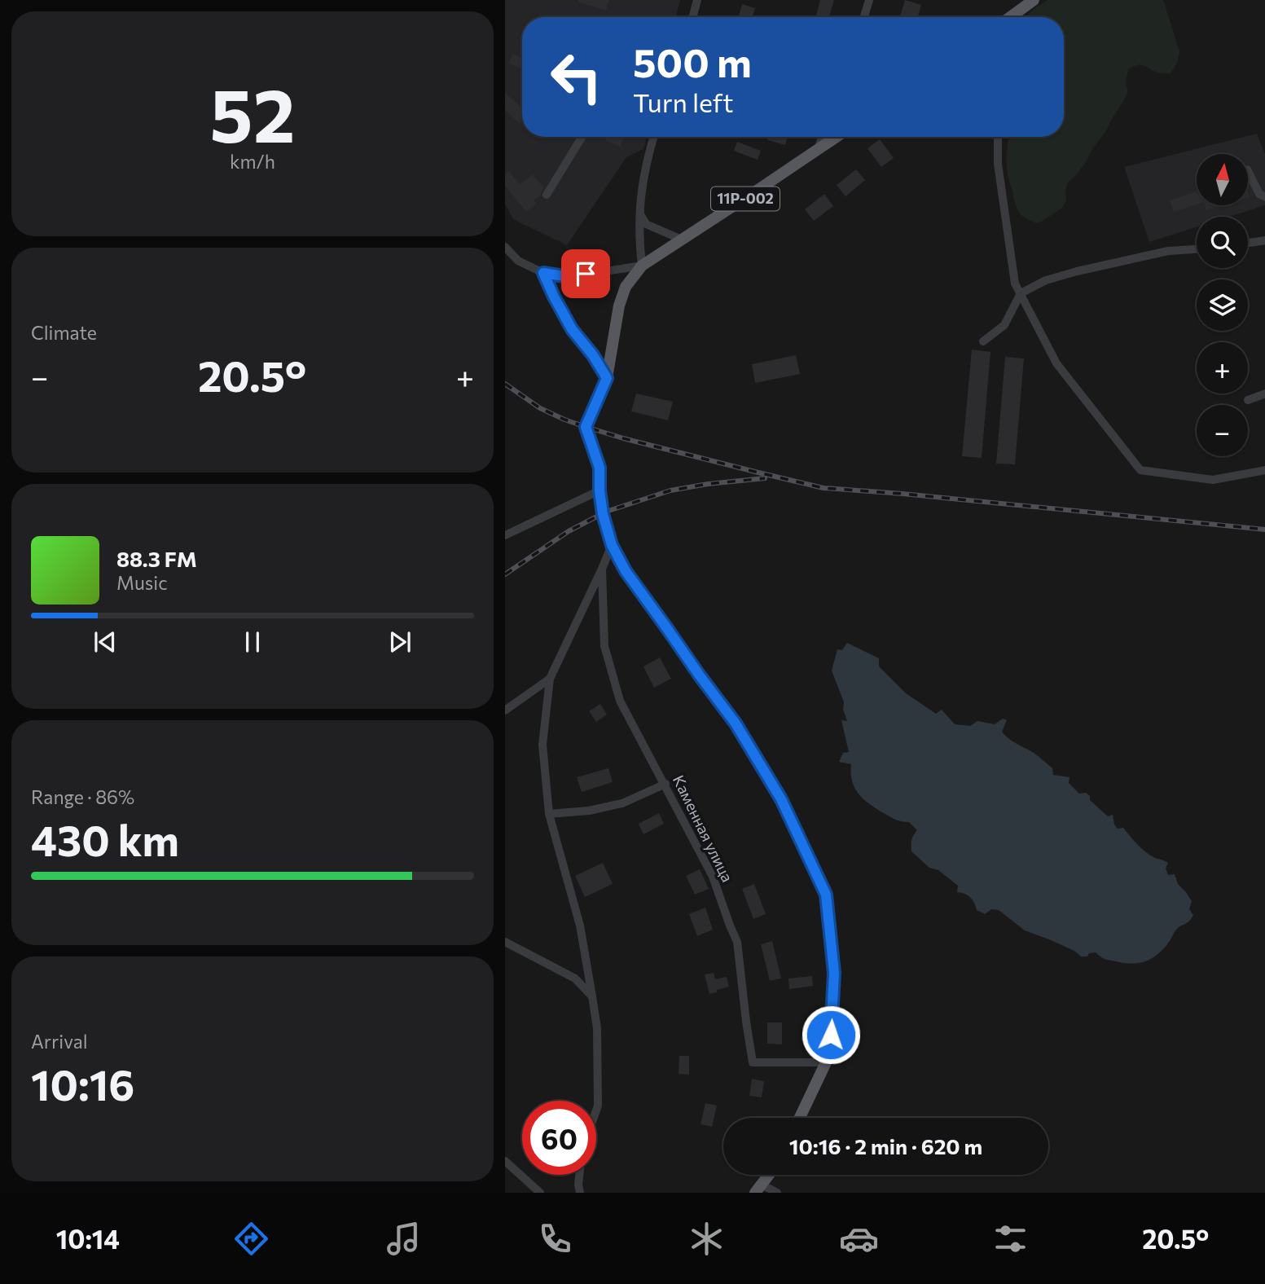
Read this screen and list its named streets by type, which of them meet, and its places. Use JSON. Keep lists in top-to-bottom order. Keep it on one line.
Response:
{"streets":{"main road":["11Р-002"],"street":["Каменная улица"]},"crossings":[["11Р-002","Каменная улица"]],"north":"top","page":{"tile":[["52","km/h"],"Climate",["Range · 86%","430 km"],["Arrival","10:16"]],"turn":["500 m","Turn left"],"map_buttons":["+","−"],"heat":["−","20.5°","+"],"song":["88.3 FM","Music"],"limit":"60","trip":"10:16 · 2 min · 620 m","tabs":["10:14","20.5°"]}}
